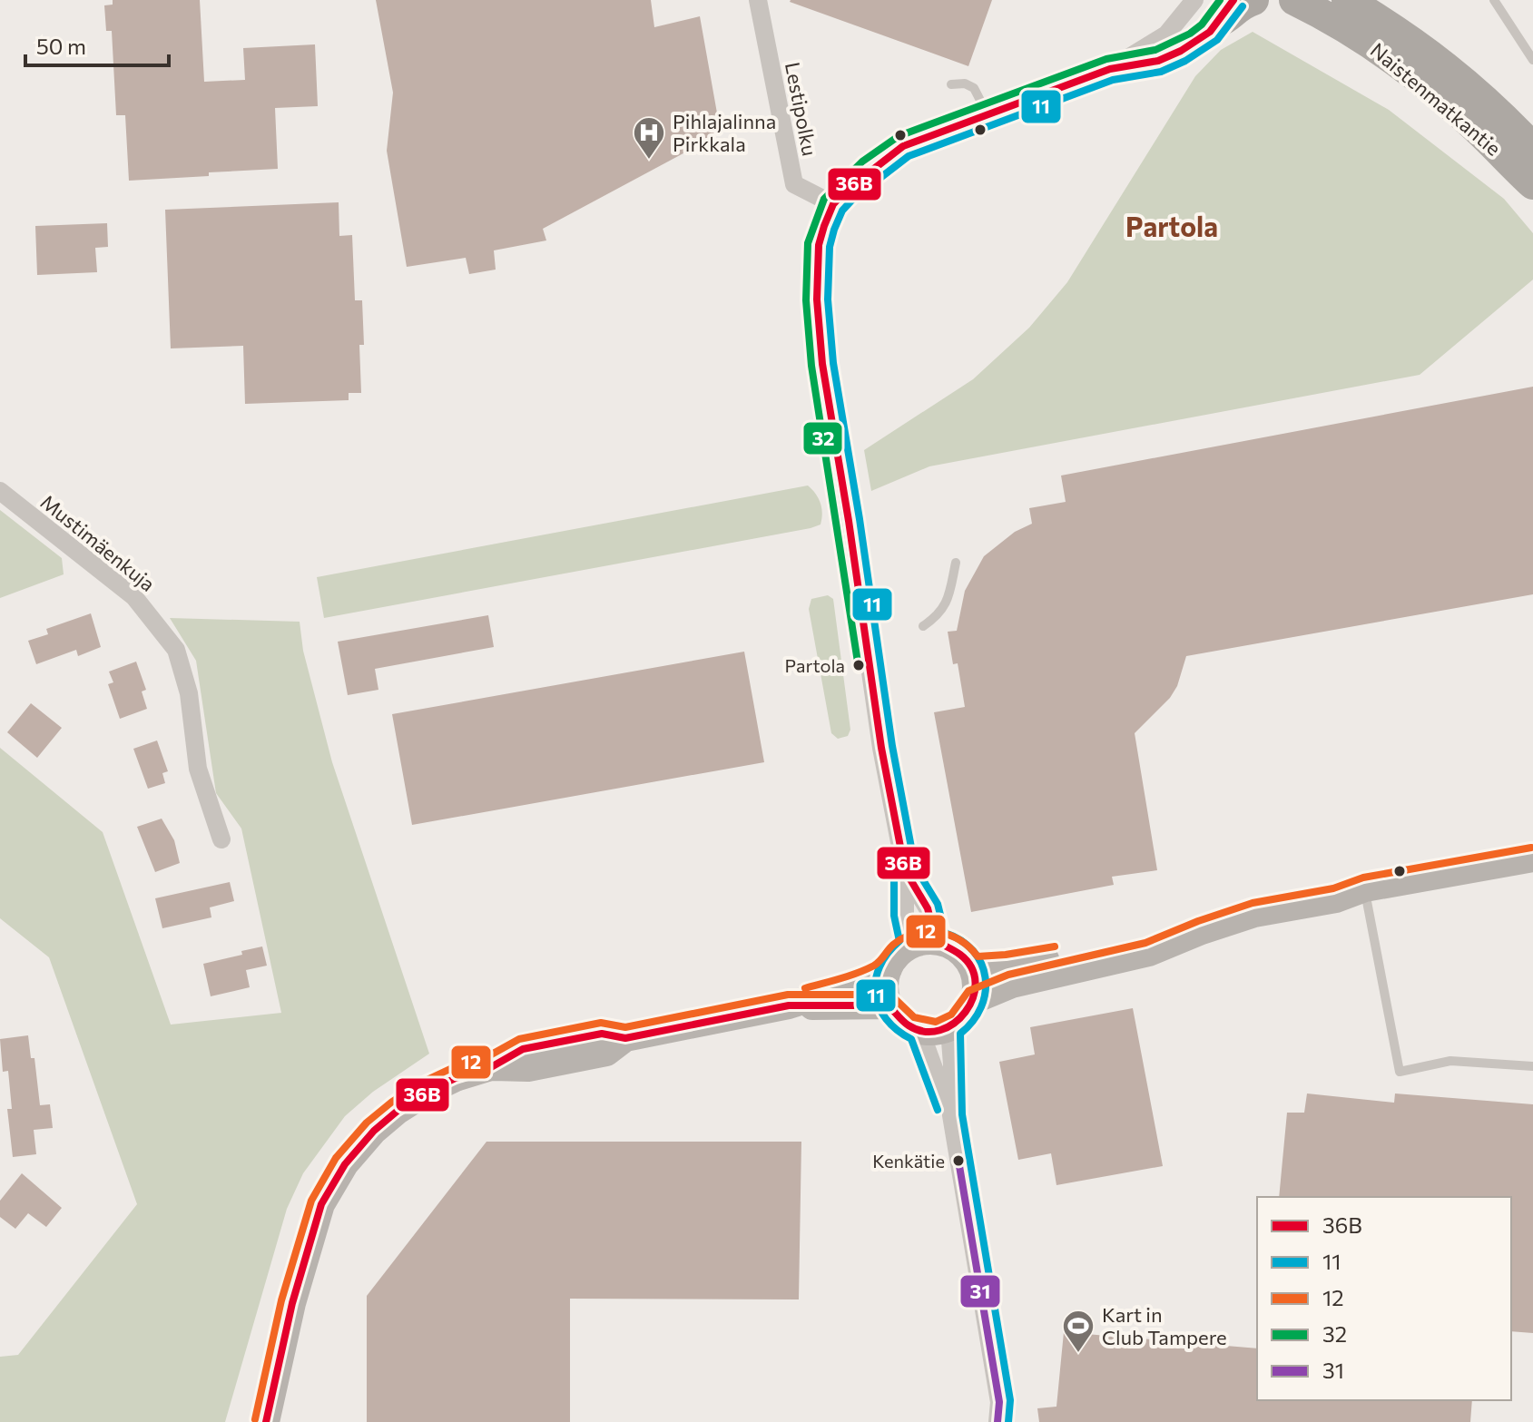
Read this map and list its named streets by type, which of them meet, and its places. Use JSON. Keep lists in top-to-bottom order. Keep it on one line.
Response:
{"streets":{"main road":["Naistenmatkantie"],"street":["Lestipolku","Mustimäenkuja"]},"districts":["Partola"],"places":{"hospital":["Pihlajalinna Pirkkala"],"other":["Partola","Kenkätie"],"sports":["Kart in Club Tampere"]},"lines":["transit line 36B","transit line 32","transit line 11","transit line 12","transit line 31"],"legend":["36B","11","12","32","31"],"scale_bar":"50 m"}
